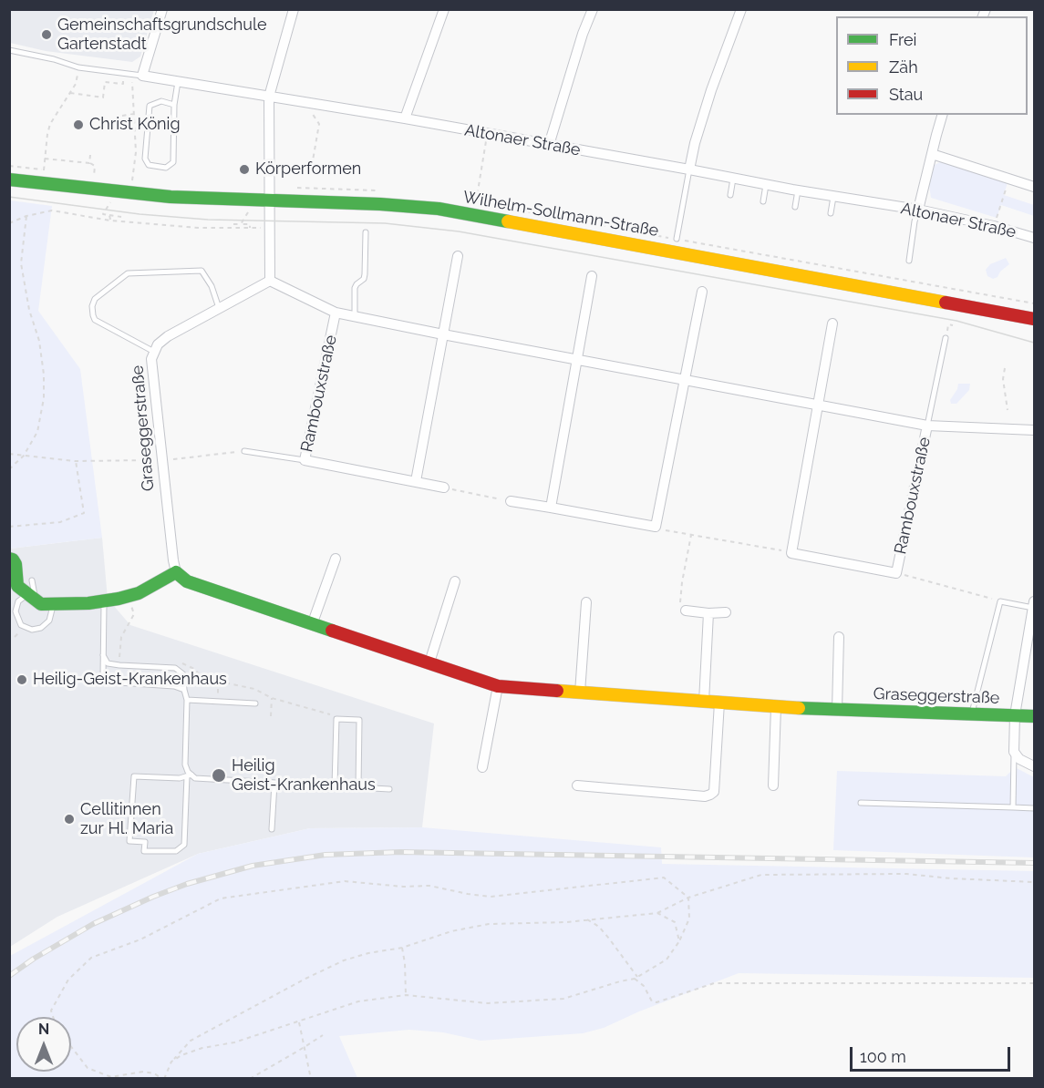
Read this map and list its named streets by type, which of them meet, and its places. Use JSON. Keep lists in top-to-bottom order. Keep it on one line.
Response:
{"streets":{"street":["Altonaer Straße","Wilhelm-Sollmann-Straße","Rambouxstraße","Graseggerstraße"]},"crossings":[["Rambouxstraße","Graseggerstraße"]],"places":["Gemeinschaftsgrundschule Gartenstadt","Christ König","Körperformen","Heilig-Geist-Krankenhaus","Heilig Geist-Krankenhaus","Cellitinnen zur Hl. Maria"],"legend":["Frei","Zäh","Stau"],"scale_bar":"100 m","north":"top"}
